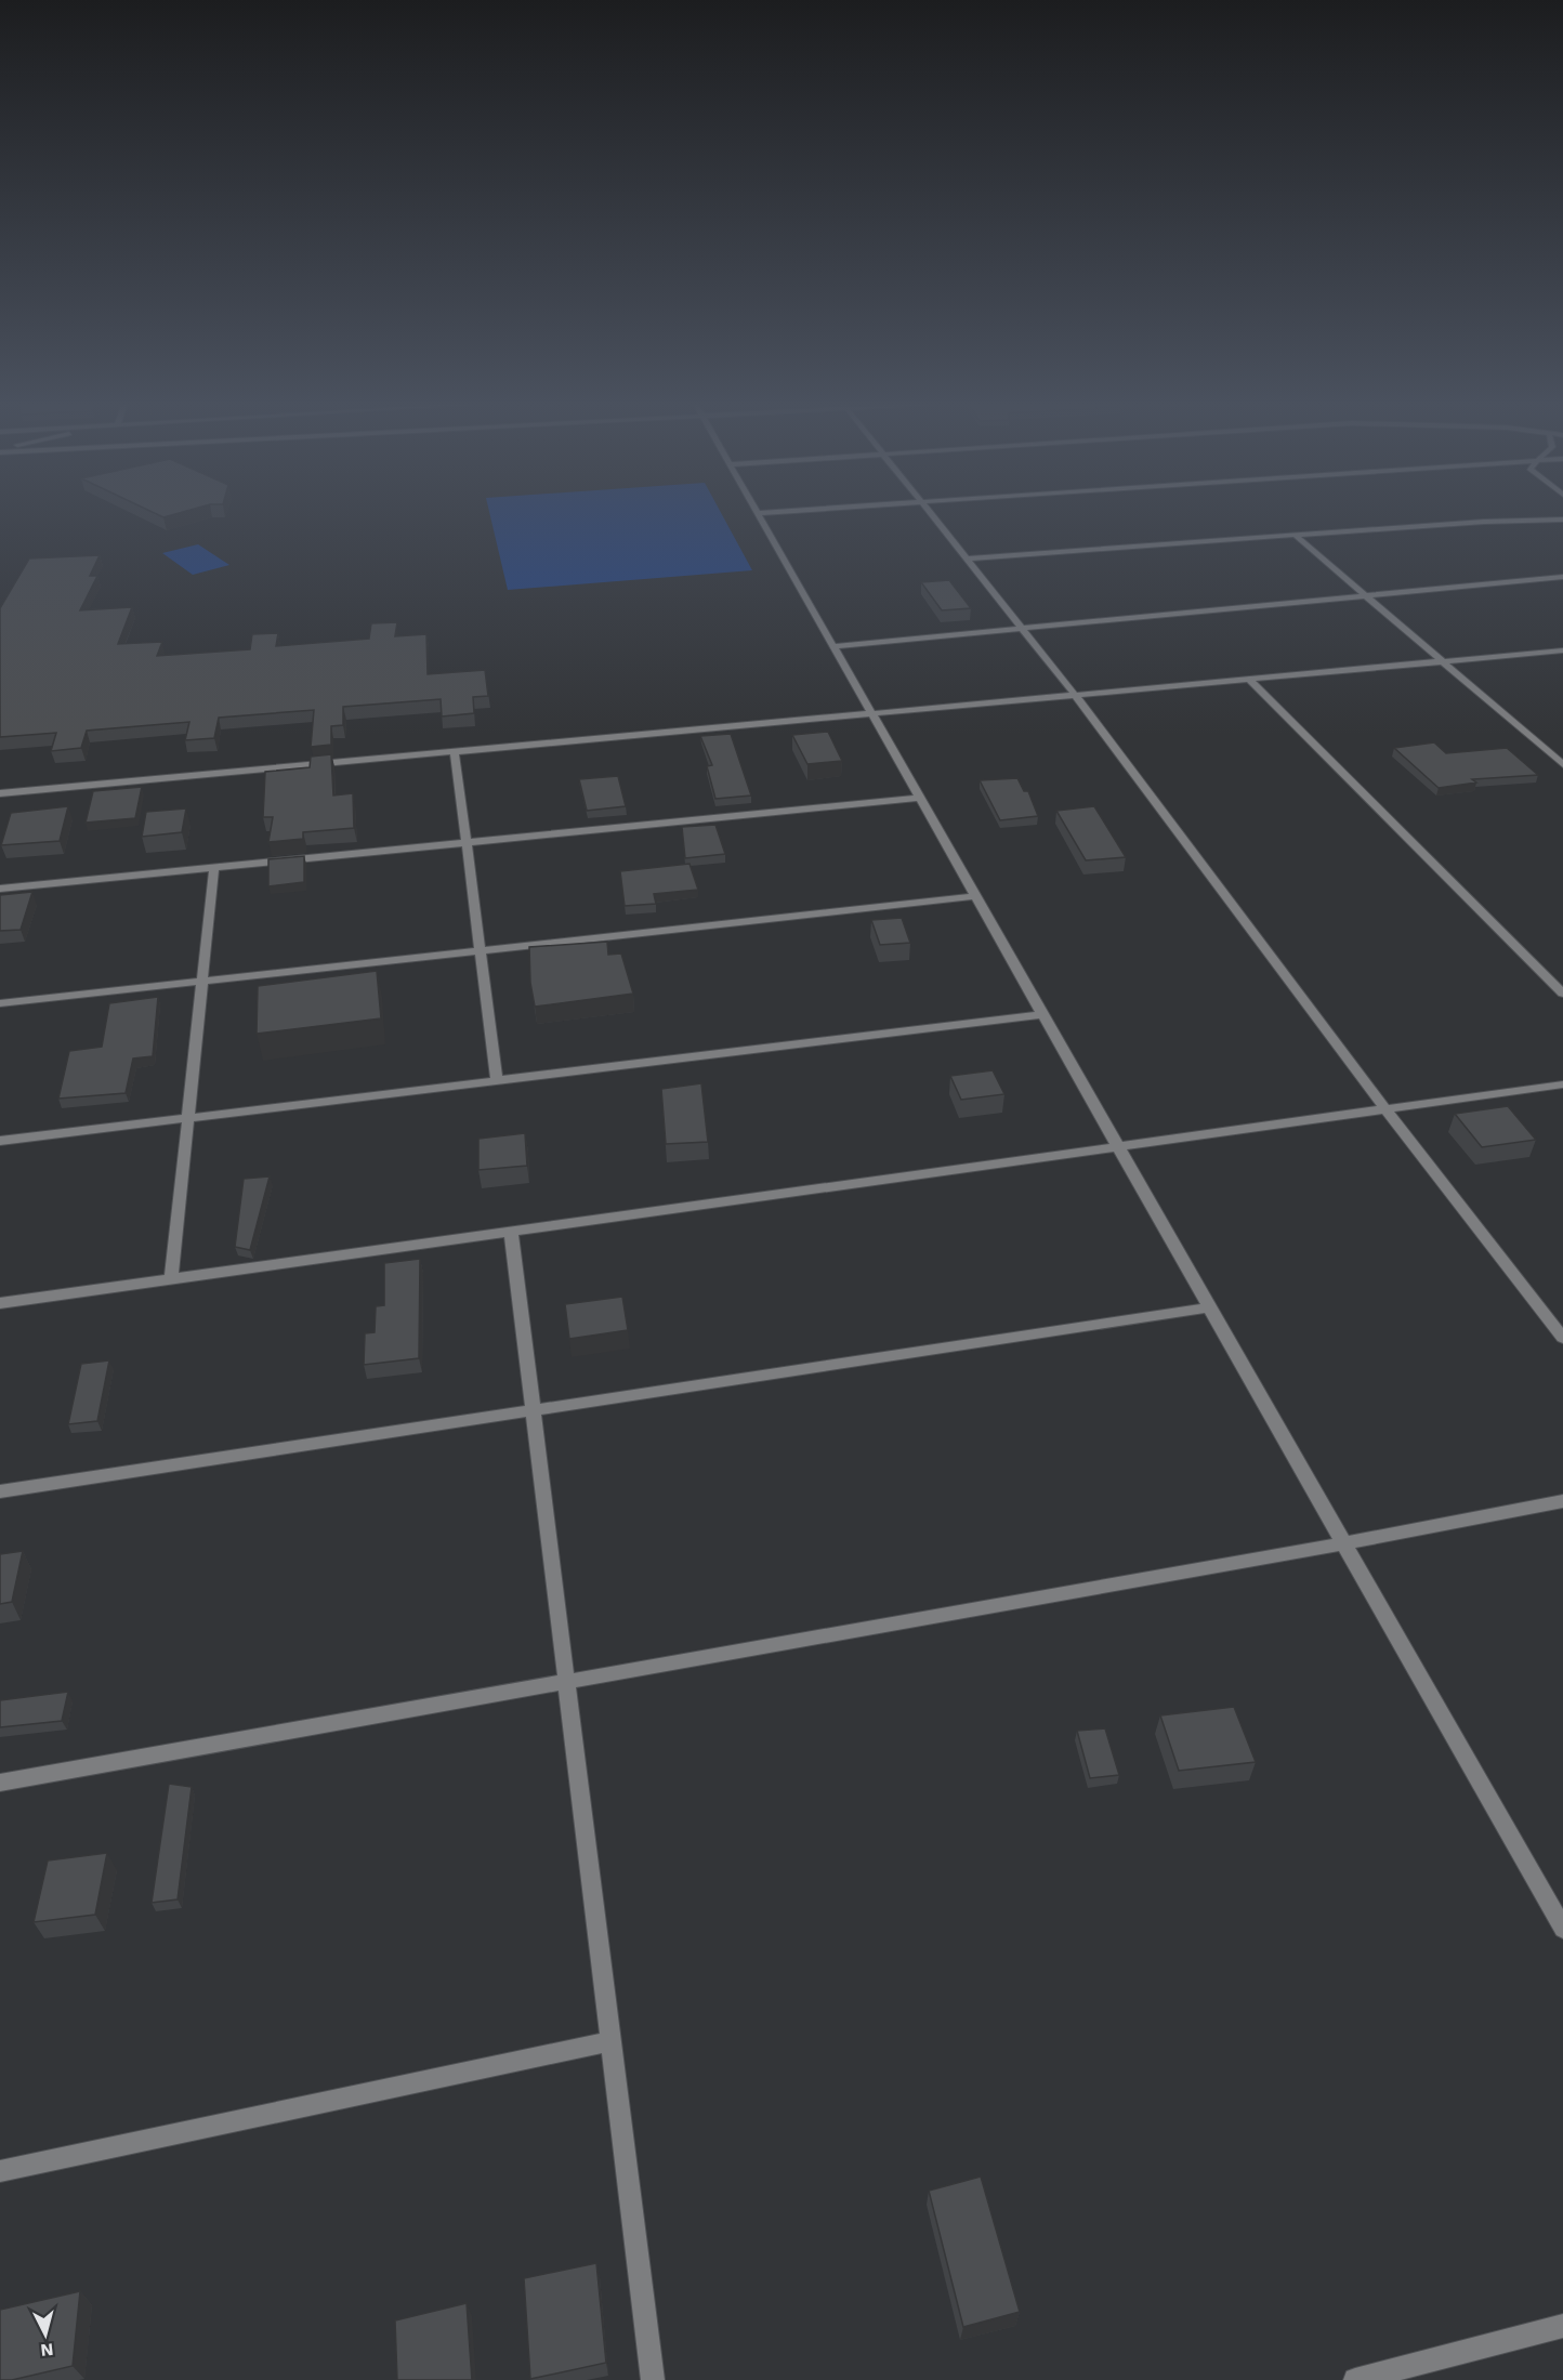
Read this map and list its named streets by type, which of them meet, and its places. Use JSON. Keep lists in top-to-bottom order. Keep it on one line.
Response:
{"north":"bottom"}
